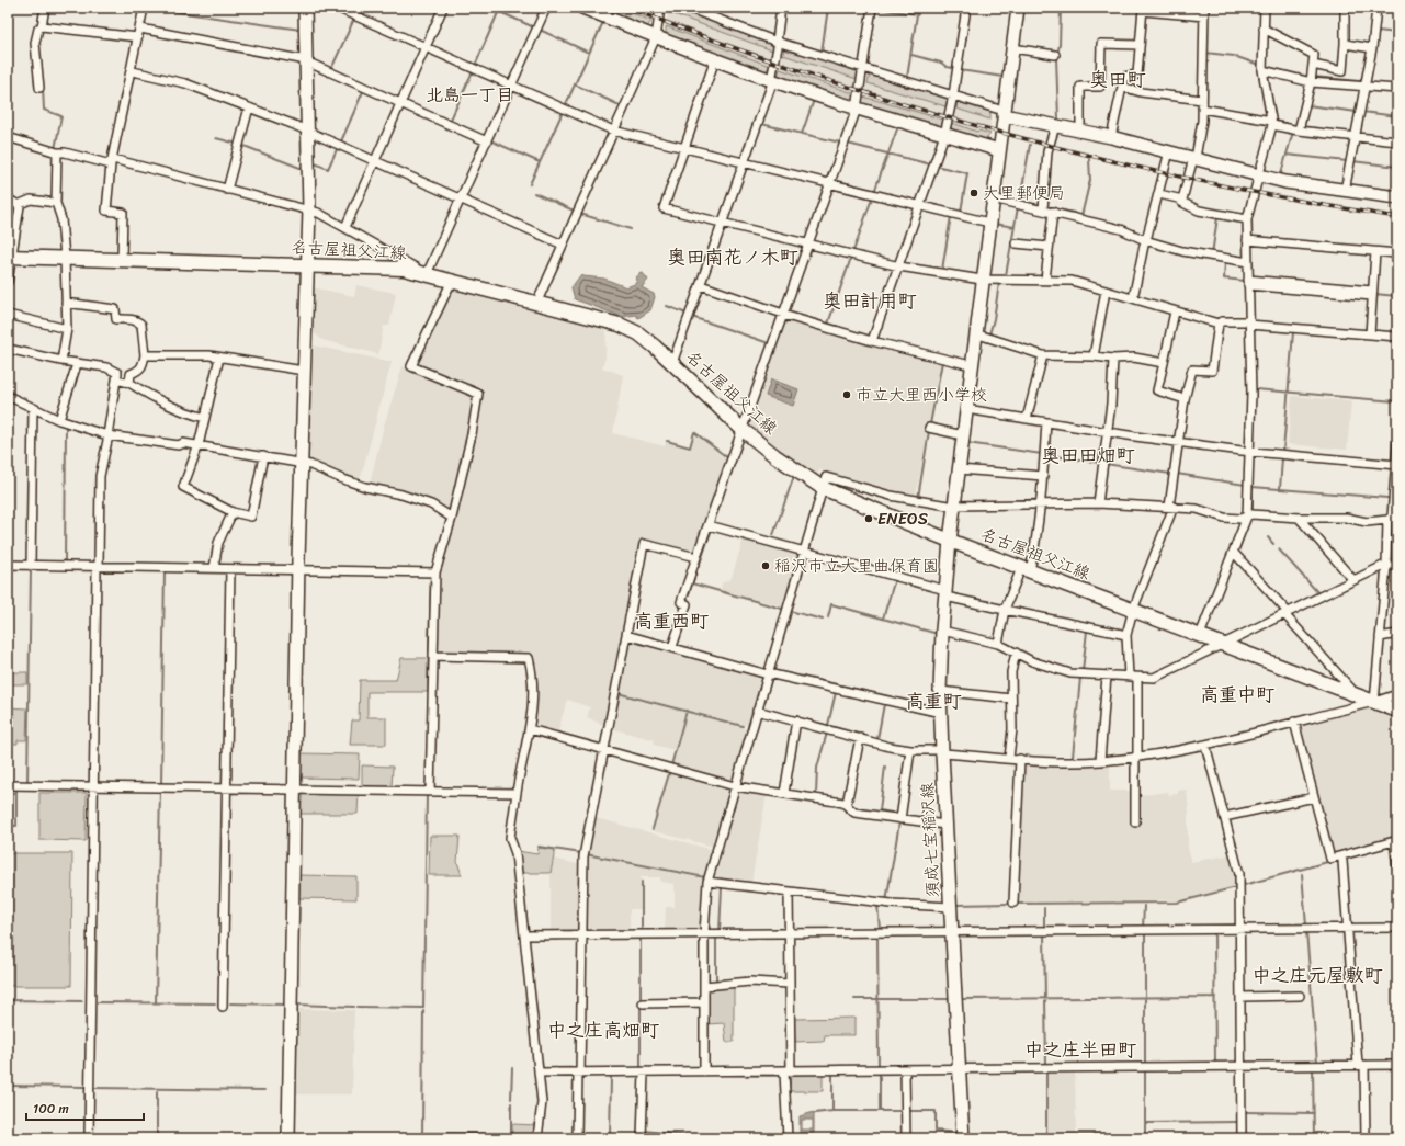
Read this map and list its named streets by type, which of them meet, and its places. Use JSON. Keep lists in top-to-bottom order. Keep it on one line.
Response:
{"streets":{"main road":["名古屋祖父江線"],"street":["須成七宝稲沢線"]},"crossings":[["名古屋祖父江線","須成七宝稲沢線"]],"districts":["奥田町","北島一丁目","奥田南花ノ木町","奥田計用町","奥田田畑町","高重西町","高重中町","高重町","中之庄元屋敷町","中之庄高畑町","中之庄半田町"],"places":["大里郵便局","市立大里西小学校","ENEOS","稲沢市立大里曲保育園"],"scale_bar":"100 m"}
